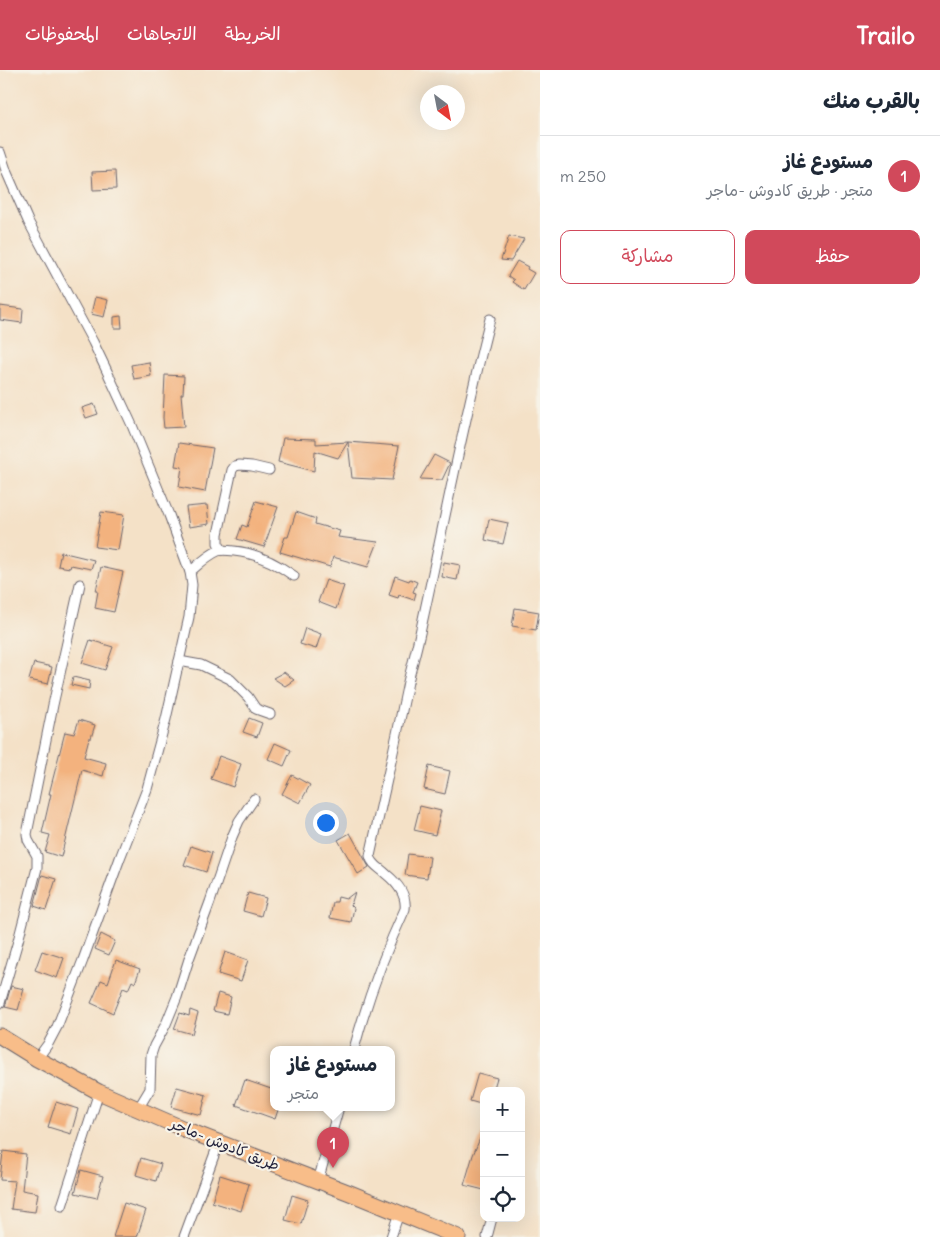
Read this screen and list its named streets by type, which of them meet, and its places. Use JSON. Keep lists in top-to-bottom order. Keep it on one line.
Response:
{"streets":{"highway":["طريق كادوش -ماجر"]},"north":"bottom right","page":{"header":"Trailo","nav":["الخريطة","الاتجاهات","المحفوظات"],"heading":"بالقرب منك","list":[{"mark":"1","name":"مستودع غاز","note":"متجر · طريق كادوش -ماجر","value":"250 m"}],"buttons":["حفظ","مشاركة"],"popup":["مستودع غاز","متجر"],"map_buttons":["+","−"],"pins":"1"}}
